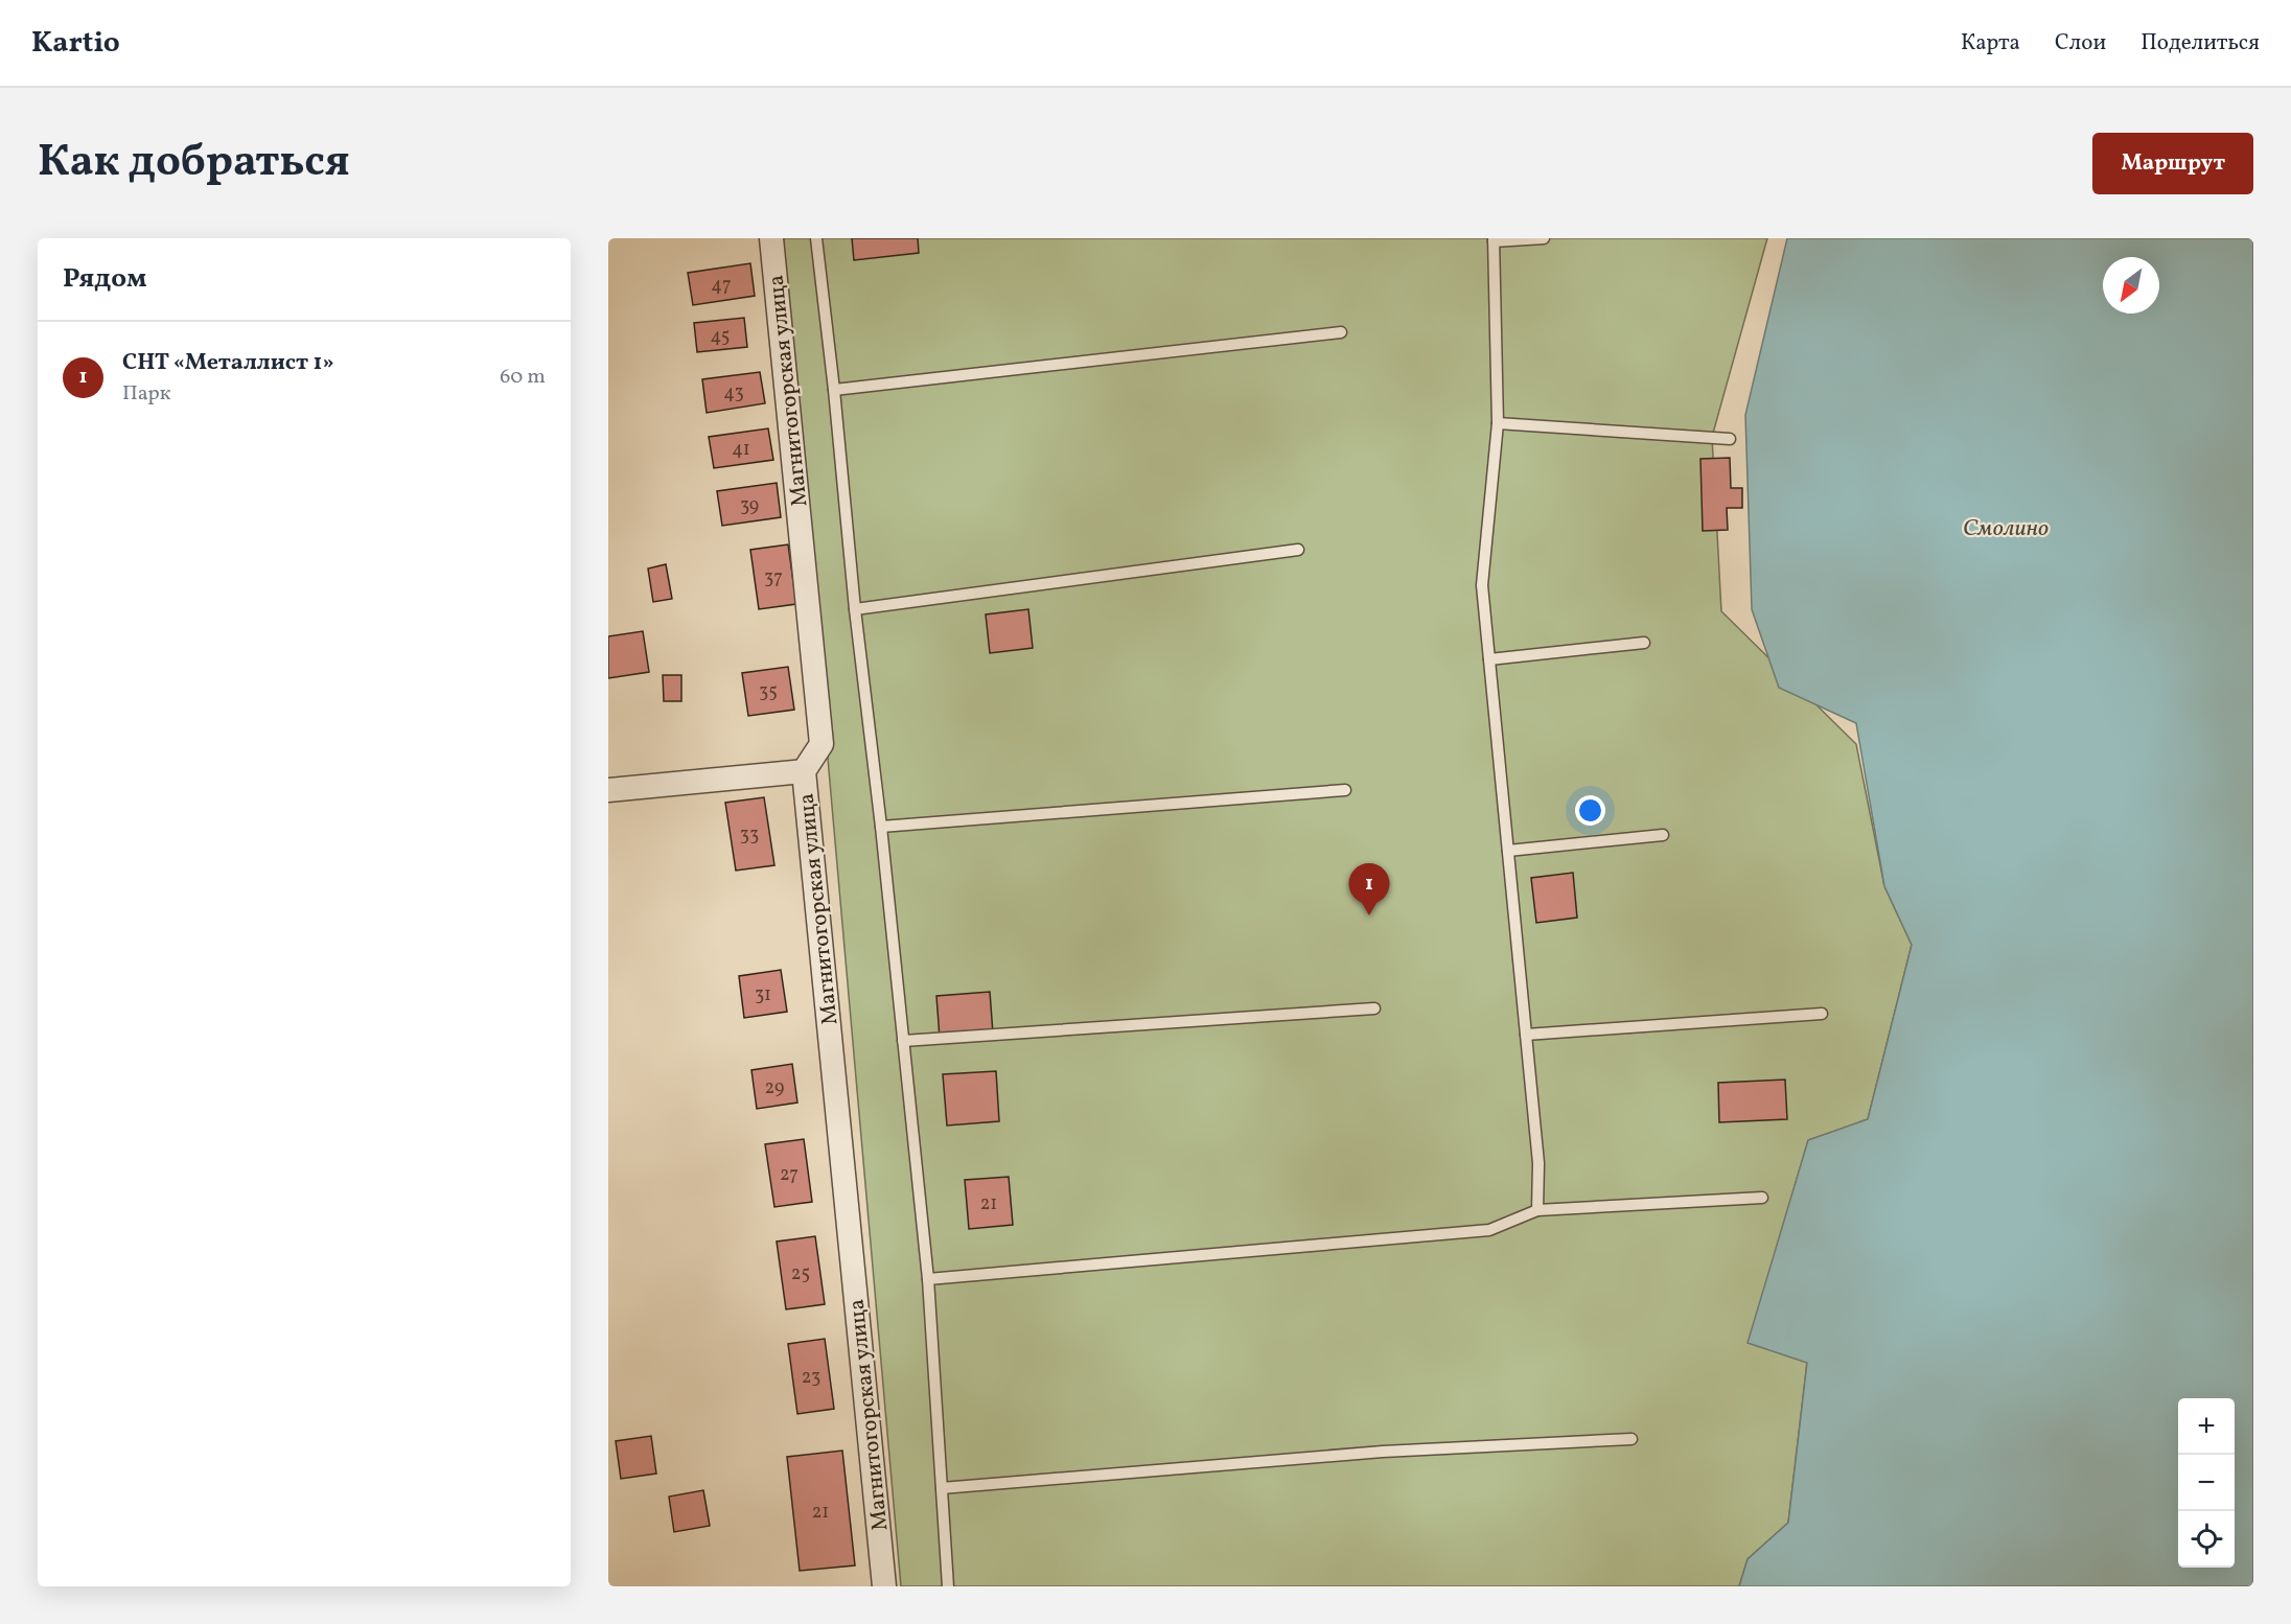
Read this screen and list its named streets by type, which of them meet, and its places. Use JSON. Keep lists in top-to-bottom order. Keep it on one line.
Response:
{"streets":{"street":["Магнитогорская улица"]},"water":["Смолино"],"house_numbers":["47","45","43","41","39","37","35","33","31","29","27","21","25","23","21"],"north":"bottom left","page":{"header":"Kartio","nav":["Карта","Слои","Поделиться"],"title":"Как добраться","buttons":"Маршрут","heading":"Рядом","list":[{"mark":"1","name":"СНТ «Металлист 1»","note":"Парк","value":"60 m"}],"pins":"1","map_buttons":["+","−"]}}
